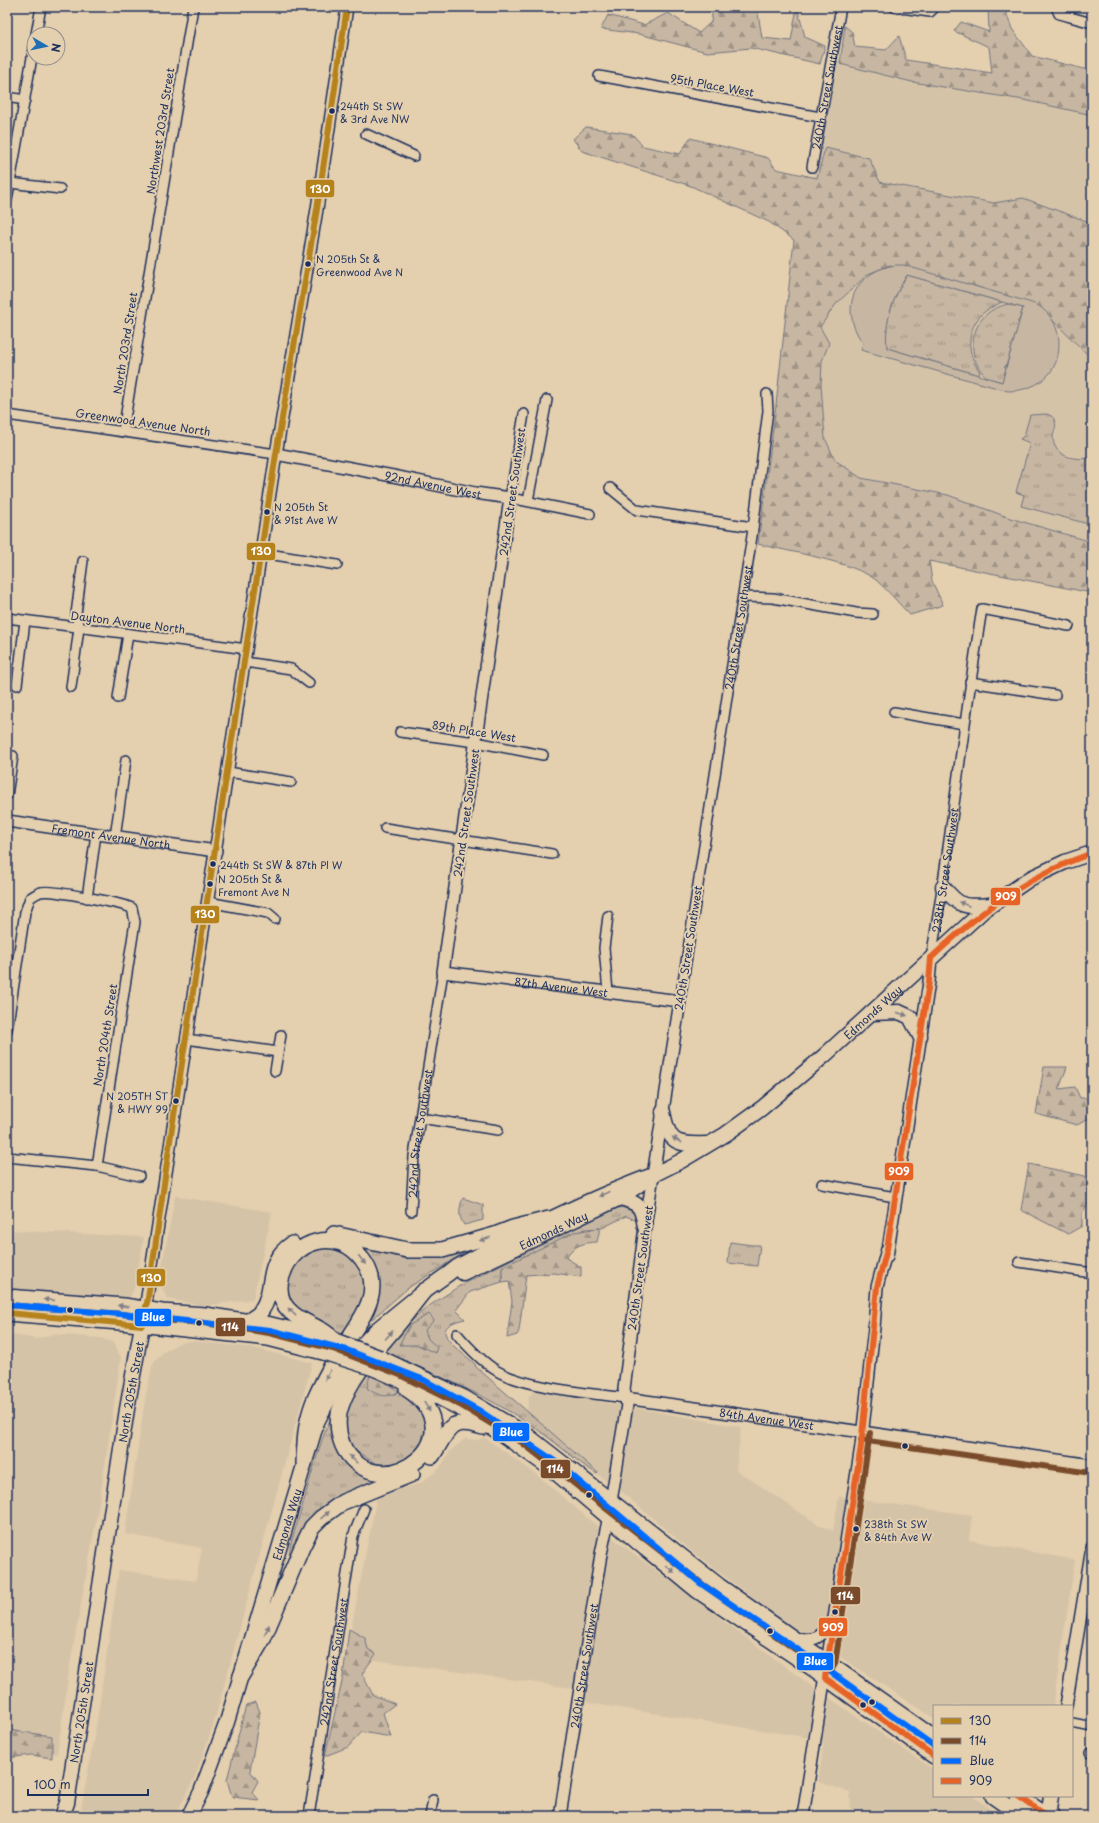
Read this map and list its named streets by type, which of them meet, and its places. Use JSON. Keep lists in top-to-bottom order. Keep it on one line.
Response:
{"streets":{"main road":["Edmonds Way","North 205th Street"],"street":["95th Place West","240th Street Southwest","Northwest 203rd Street","North 203rd Street","Greenwood Avenue North","92nd Avenue West","242nd Street Southwest","Dayton Avenue North","89th Place West","Fremont Avenue North","238th Street Southwest","87th Avenue West","North 204th Street","84th Avenue West"]},"crossings":[["95th Place West","240th Street Southwest"],["240th Street Southwest","87th Avenue West"],["240th Street Southwest","Edmonds Way"],["240th Street Southwest","84th Avenue West"],["Northwest 203rd Street","North 203rd Street"],["North 203rd Street","Greenwood Avenue North"],["Greenwood Avenue North","92nd Avenue West"],["Greenwood Avenue North","North 205th Street"],["92nd Avenue West","242nd Street Southwest"],["92nd Avenue West","North 205th Street"],["242nd Street Southwest","89th Place West"],["242nd Street Southwest","87th Avenue West"],["Dayton Avenue North","North 205th Street"],["Fremont Avenue North","North 205th Street"],["238th Street Southwest","Edmonds Way"],["238th Street Southwest","84th Avenue West"]],"places":["244th St SW & 3rd Ave NW","N 205th St & Greenwood Ave N","N 205th St & 91st Ave W","244th St SW & 87th Pl W","N 205th St & Fremont Ave N","N 205TH ST & HWY 99","238th St SW & 84th Ave W"],"lines":["transit line 130","transit line 909","transit line 114","transit line Blue"],"legend":["130","114","Blue","909"],"scale_bar":"100 m","north":"right"}
